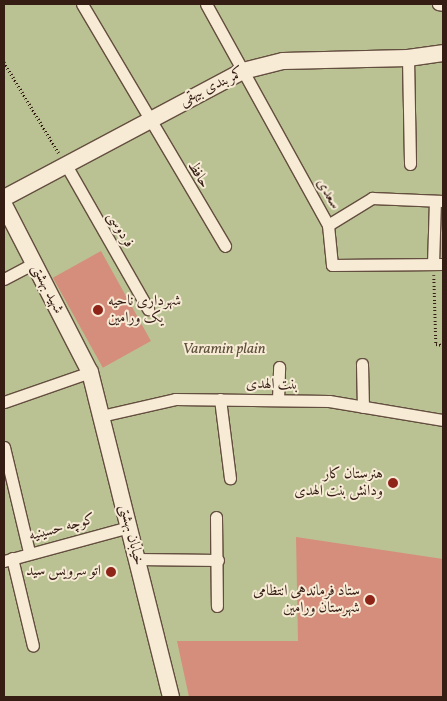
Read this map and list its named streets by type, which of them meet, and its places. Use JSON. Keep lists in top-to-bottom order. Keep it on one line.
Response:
{"streets":{"main road":["کمربندی بیهقی","شهید بهشتی","خیابان بهشتی"],"street":["حافظ","سعدی","فردوسی","بنت الهدی","کوچه حسینیه"]},"crossings":[["کمربندی بیهقی","حافظ"],["کمربندی بیهقی","سعدی"],["کمربندی بیهقی","فردوسی"],["شهید بهشتی","خیابان بهشتی"],["بنت الهدی","خیابان بهشتی"],["کوچه حسینیه","خیابان بهشتی"]],"parks":["Varamin plain"],"places":["شهرداری ناحیه یک ورامین","هنرستان کار ودانش بنت الهدی","اتو سرویس سید","ستاد فرماندهی انتظامی شهرستان ورامین"]}
